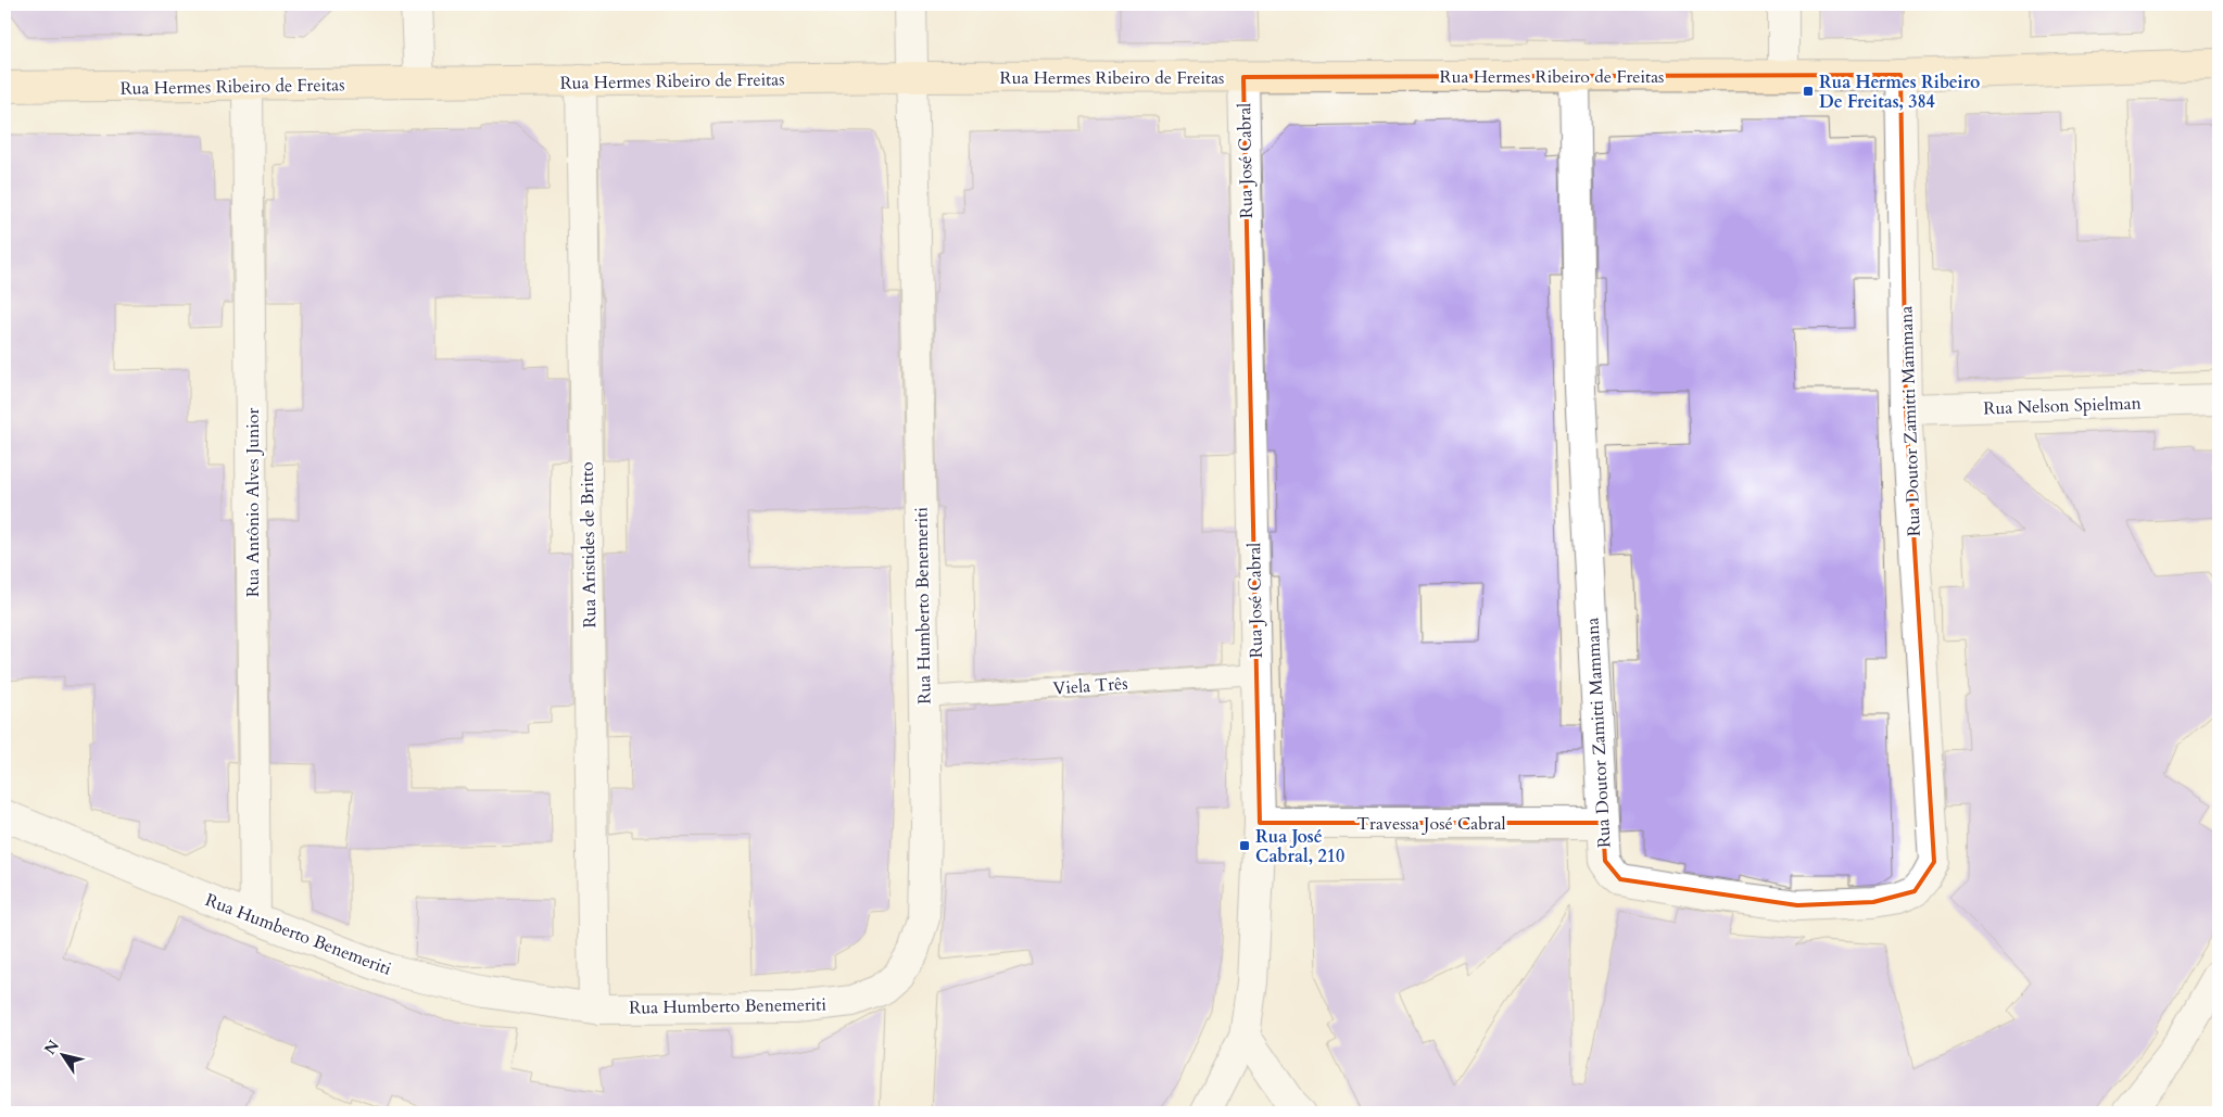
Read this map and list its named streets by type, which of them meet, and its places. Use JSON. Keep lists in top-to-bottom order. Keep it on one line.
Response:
{"streets":{"street":["Rua Hermes Ribeiro de Freitas","Rua José Cabral","Rua Nelson Spielman","Rua Doutor Zamitti Mammana","Rua Antônio Alves Junior","Rua Aristides de Britto","Rua Humberto Benemeriti","Travessa José Cabral"],"lane":["Viela Três"]},"crossings":[["Rua Hermes Ribeiro de Freitas","Rua José Cabral"],["Rua Hermes Ribeiro de Freitas","Rua Doutor Zamitti Mammana"],["Rua Hermes Ribeiro de Freitas","Rua Antônio Alves Junior"],["Rua Hermes Ribeiro de Freitas","Rua Aristides de Britto"],["Rua Hermes Ribeiro de Freitas","Rua Humberto Benemeriti"],["Rua José Cabral","Viela Três"],["Rua José Cabral","Travessa José Cabral"],["Rua Nelson Spielman","Rua Doutor Zamitti Mammana"],["Rua Doutor Zamitti Mammana","Travessa José Cabral"],["Rua Antônio Alves Junior","Rua Humberto Benemeriti"],["Rua Aristides de Britto","Rua Humberto Benemeriti"],["Rua Humberto Benemeriti","Viela Três"]],"places":{"transit":["Rua Hermes Ribeiro De Freitas, 384","Rua José Cabral, 210"]},"north":"top left"}
